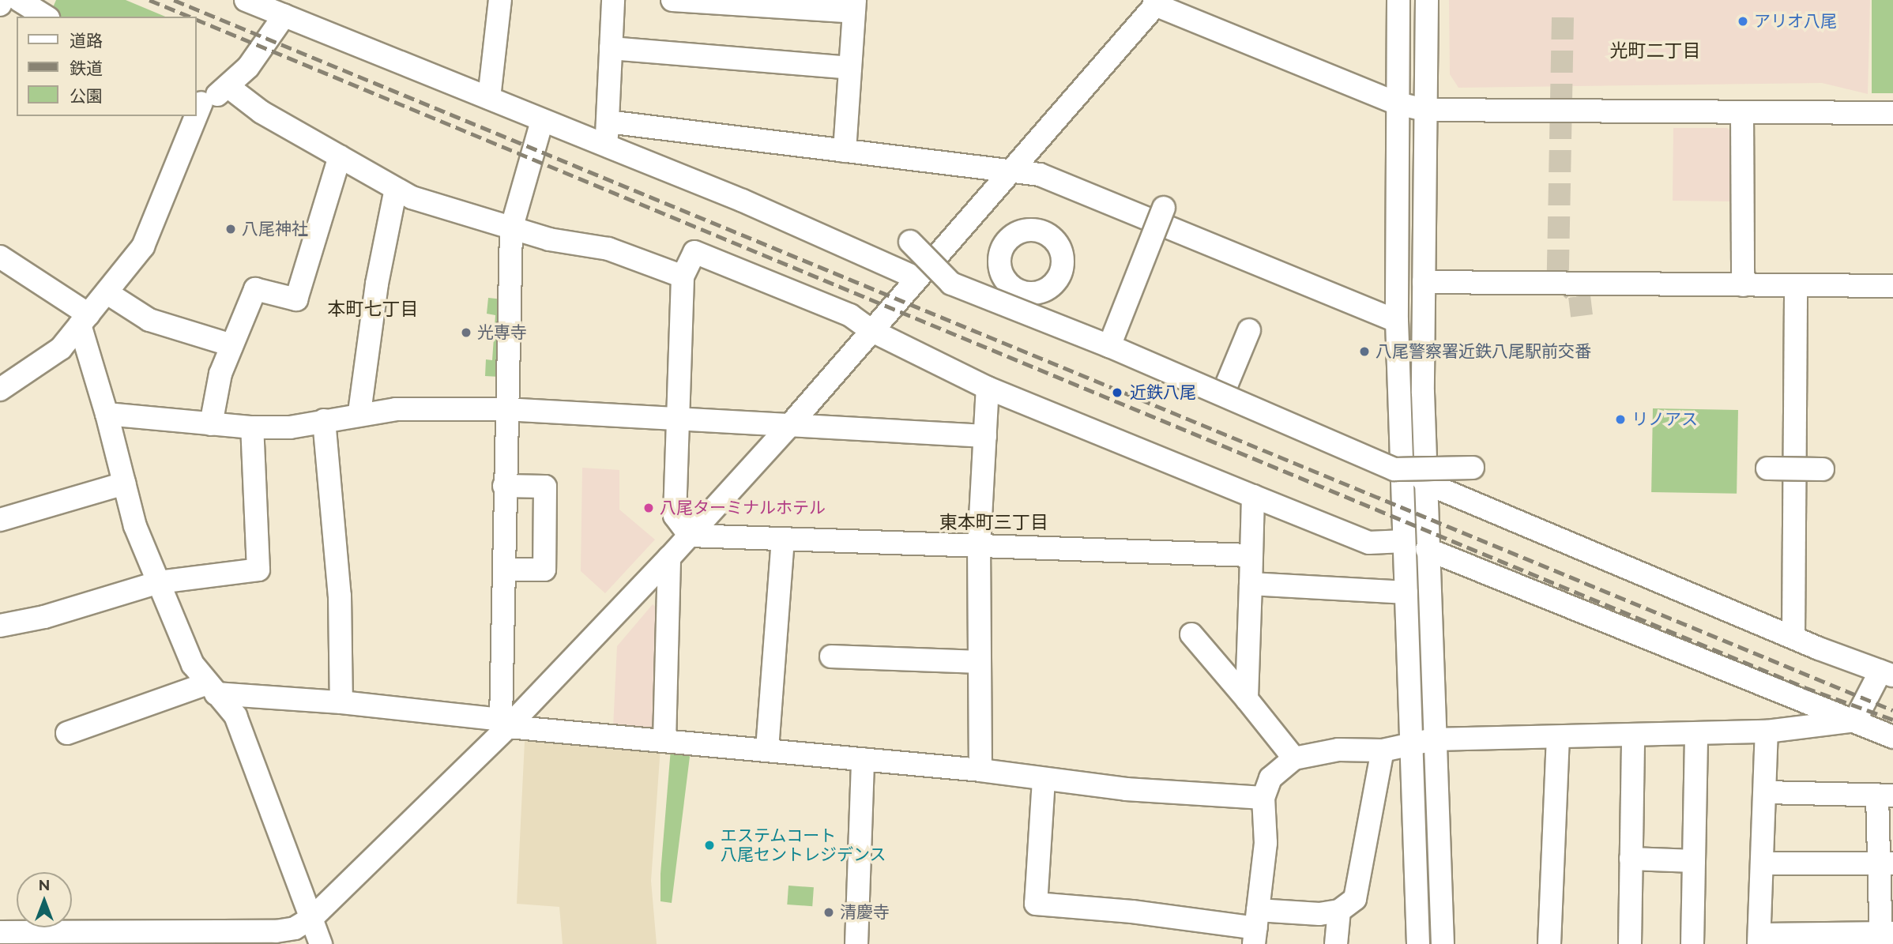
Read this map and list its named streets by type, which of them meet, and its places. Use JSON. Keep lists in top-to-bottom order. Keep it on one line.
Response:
{"districts":["光町二丁目","本町七丁目","東本町三丁目"],"places":["アリオ八尾","八尾神社","光専寺","八尾警察署近鉄八尾駅前交番","近鉄八尾","リノアス","八尾ターミナルホテル","エステムコート 八尾セントレジデンス","清慶寺"],"legend":["道路","鉄道","公園"],"north":"top"}
